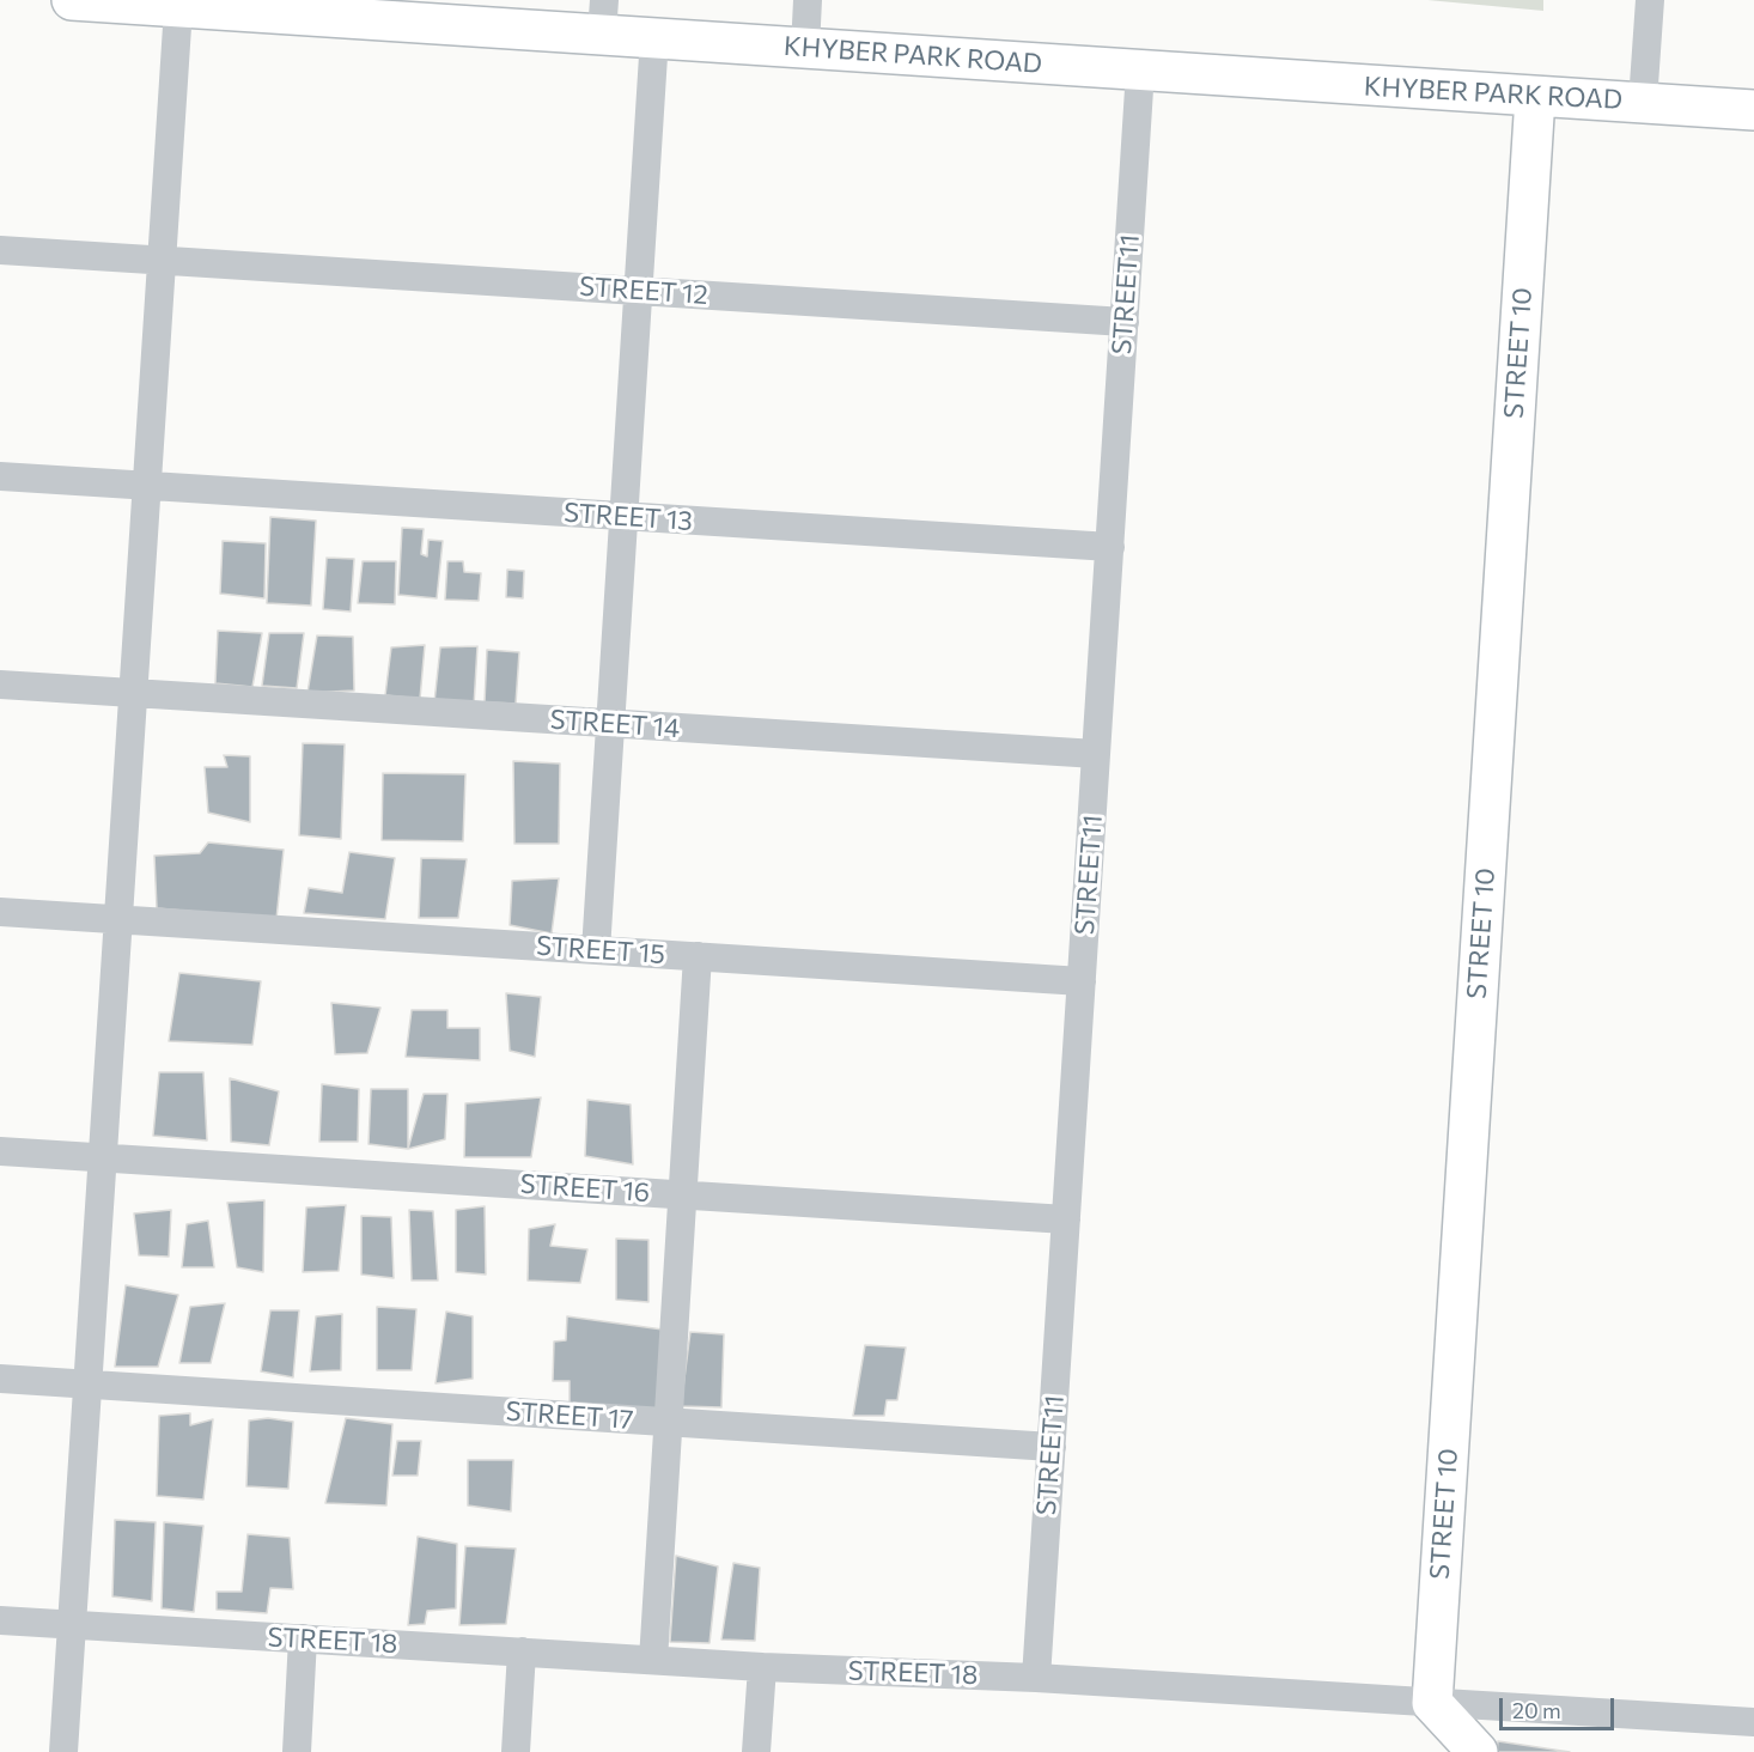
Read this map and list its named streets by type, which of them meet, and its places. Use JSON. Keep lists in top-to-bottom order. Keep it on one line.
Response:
{"streets":{"street":["KHYBER PARK ROAD","STREET 12","STREET11","STREET 10","STREET 13","STREET 14","STREET 15","STREET 16","STREET 17","STREET 18"]},"crossings":[["KHYBER PARK ROAD","STREET11"],["KHYBER PARK ROAD","STREET 10"],["STREET 12","STREET11"],["STREET11","STREET 13"],["STREET11","STREET 14"],["STREET11","STREET 15"],["STREET11","STREET 16"],["STREET11","STREET 17"],["STREET11","STREET 18"],["STREET 10","STREET 18"]],"scale_bar":"20 m"}
